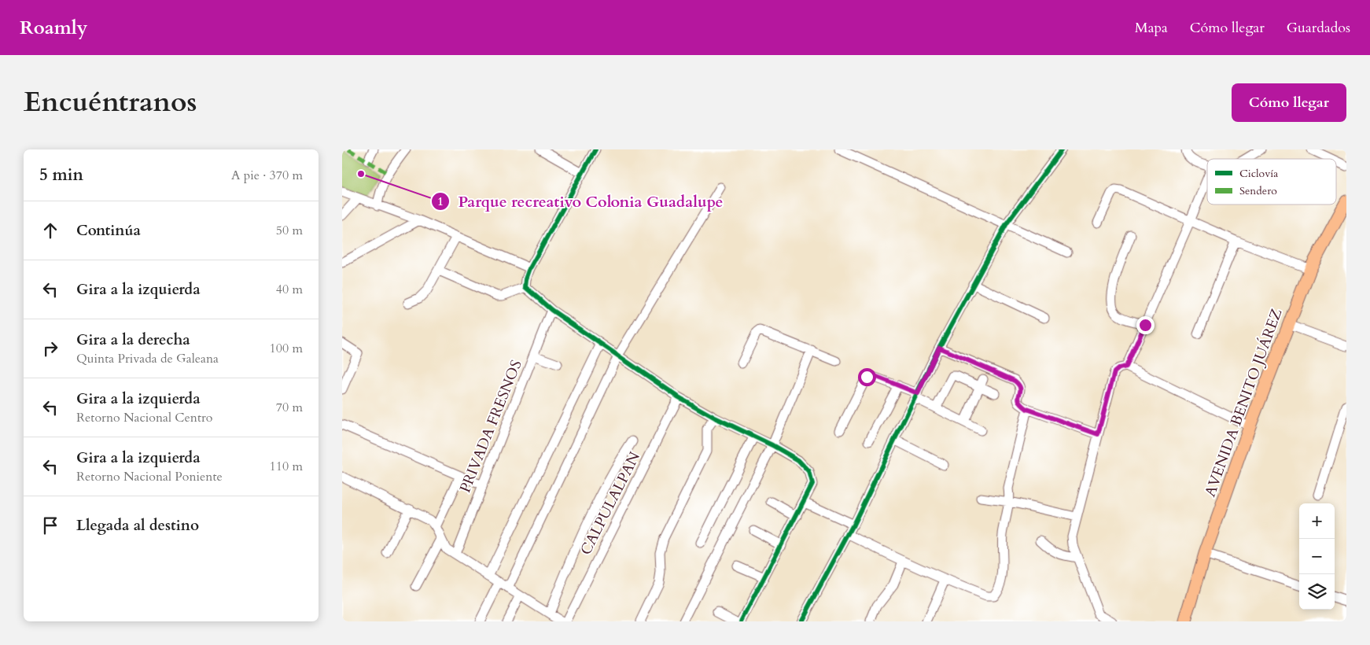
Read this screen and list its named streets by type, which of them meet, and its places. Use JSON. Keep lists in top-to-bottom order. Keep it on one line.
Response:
{"streets":{"main road":["AVENIDA BENITO JUÁREZ"],"street":["PRIVADA FRESNOS","CALPULALPAN"]},"places":["Parque recreativo Colonia Guadalupe"],"legend":["Ciclovía","Sendero"],"page":{"header":"Roamly","nav":["Mapa","Cómo llegar","Guardados"],"title":"Encuéntranos","buttons":"Cómo llegar","heading":["5 min","A pie · 370 m"],"list":[["Continúa","50 m"],["Gira a la izquierda","40 m"],["Gira a la derecha","Quinta Privada de Galeana","100 m"],["Gira a la izquierda","Retorno Nacional Centro","70 m"],["Gira a la izquierda","Retorno Nacional Poniente","110 m"],"Llegada al destino"],"map_buttons":["+","−"]}}
